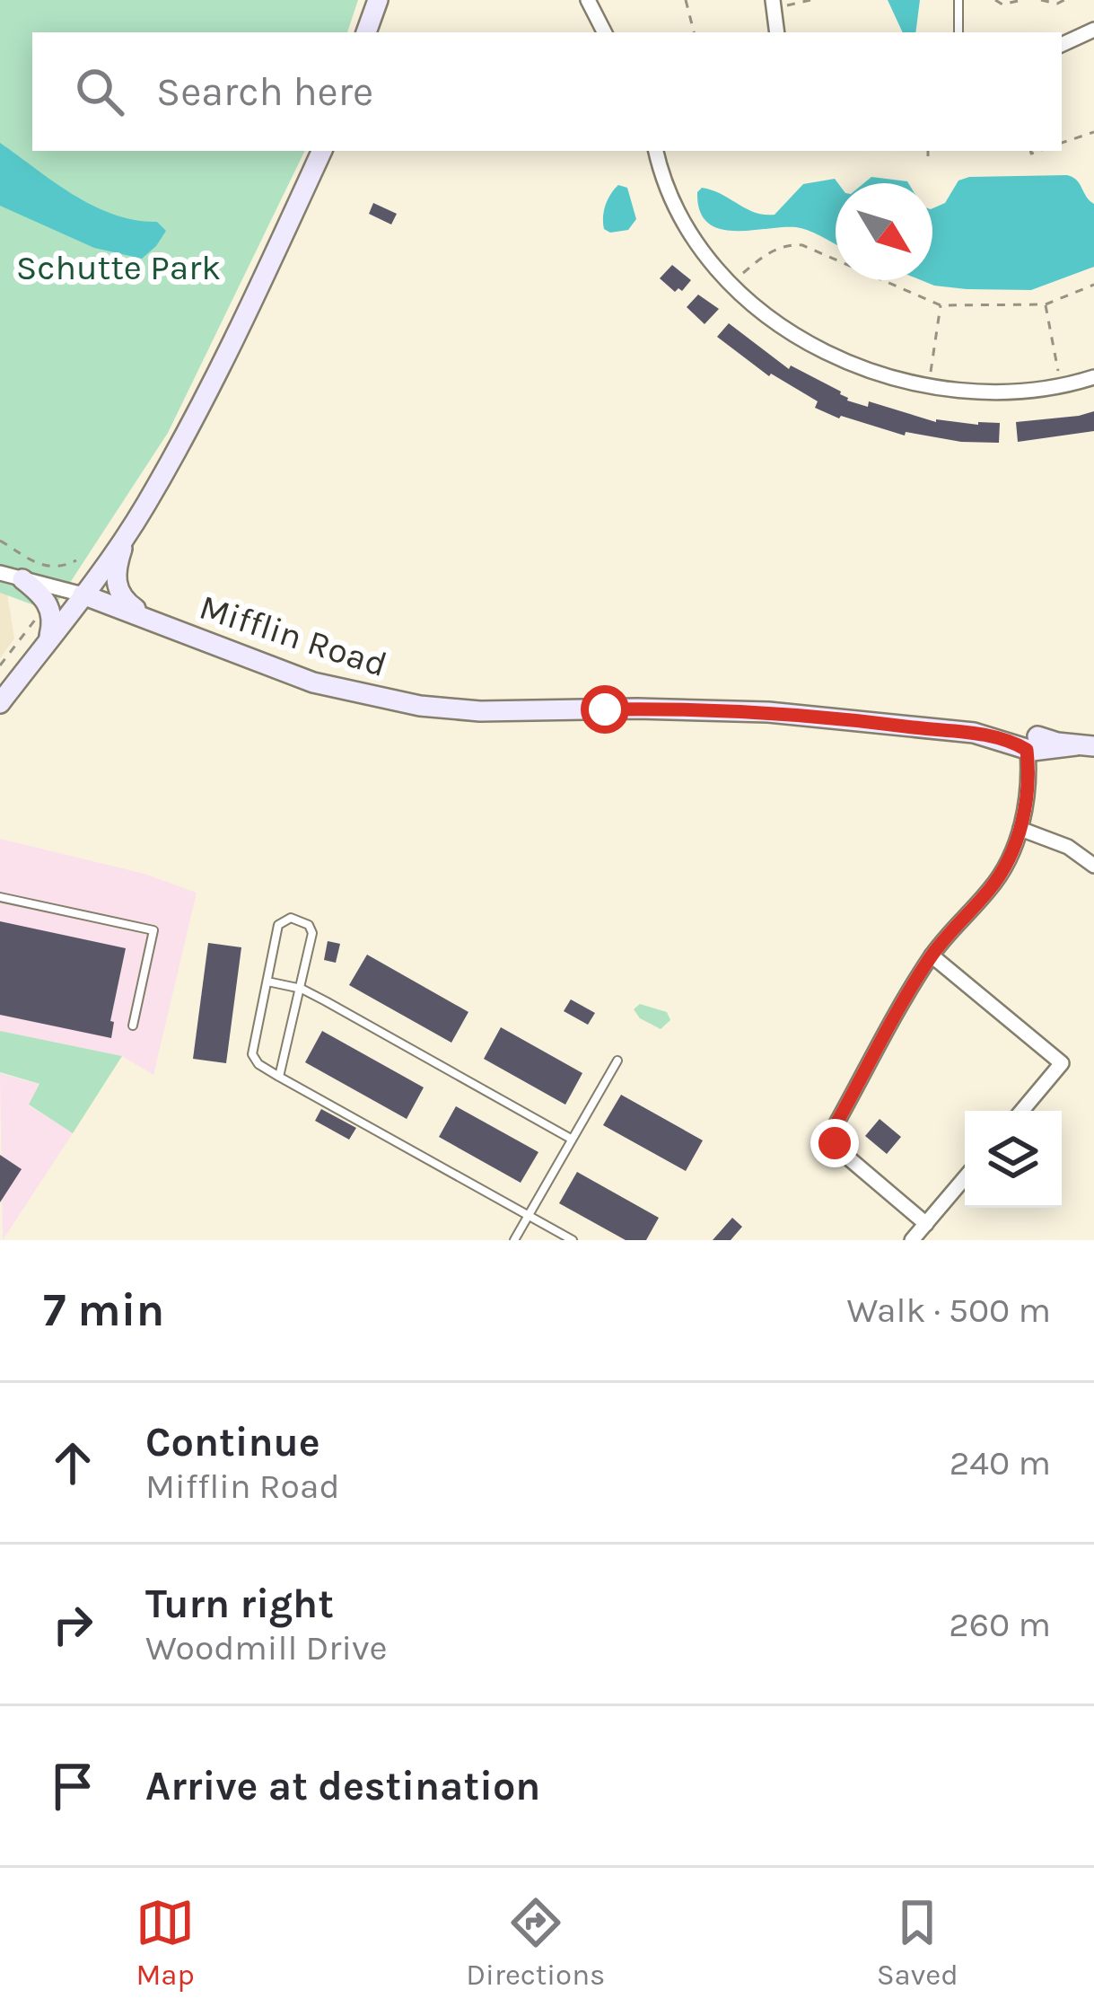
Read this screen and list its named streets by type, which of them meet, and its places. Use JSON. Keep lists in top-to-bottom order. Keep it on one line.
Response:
{"streets":{"main road":["Mifflin Road"]},"parks":["Schutte Park"],"north":"bottom right","page":{"search":"Search here","heading":["7 min","Walk · 500 m"],"list":[["Continue","Mifflin Road","240 m"],["Turn right","Woodmill Drive","260 m"],"Arrive at destination"],"nav":["Map","Directions","Saved"]}}
